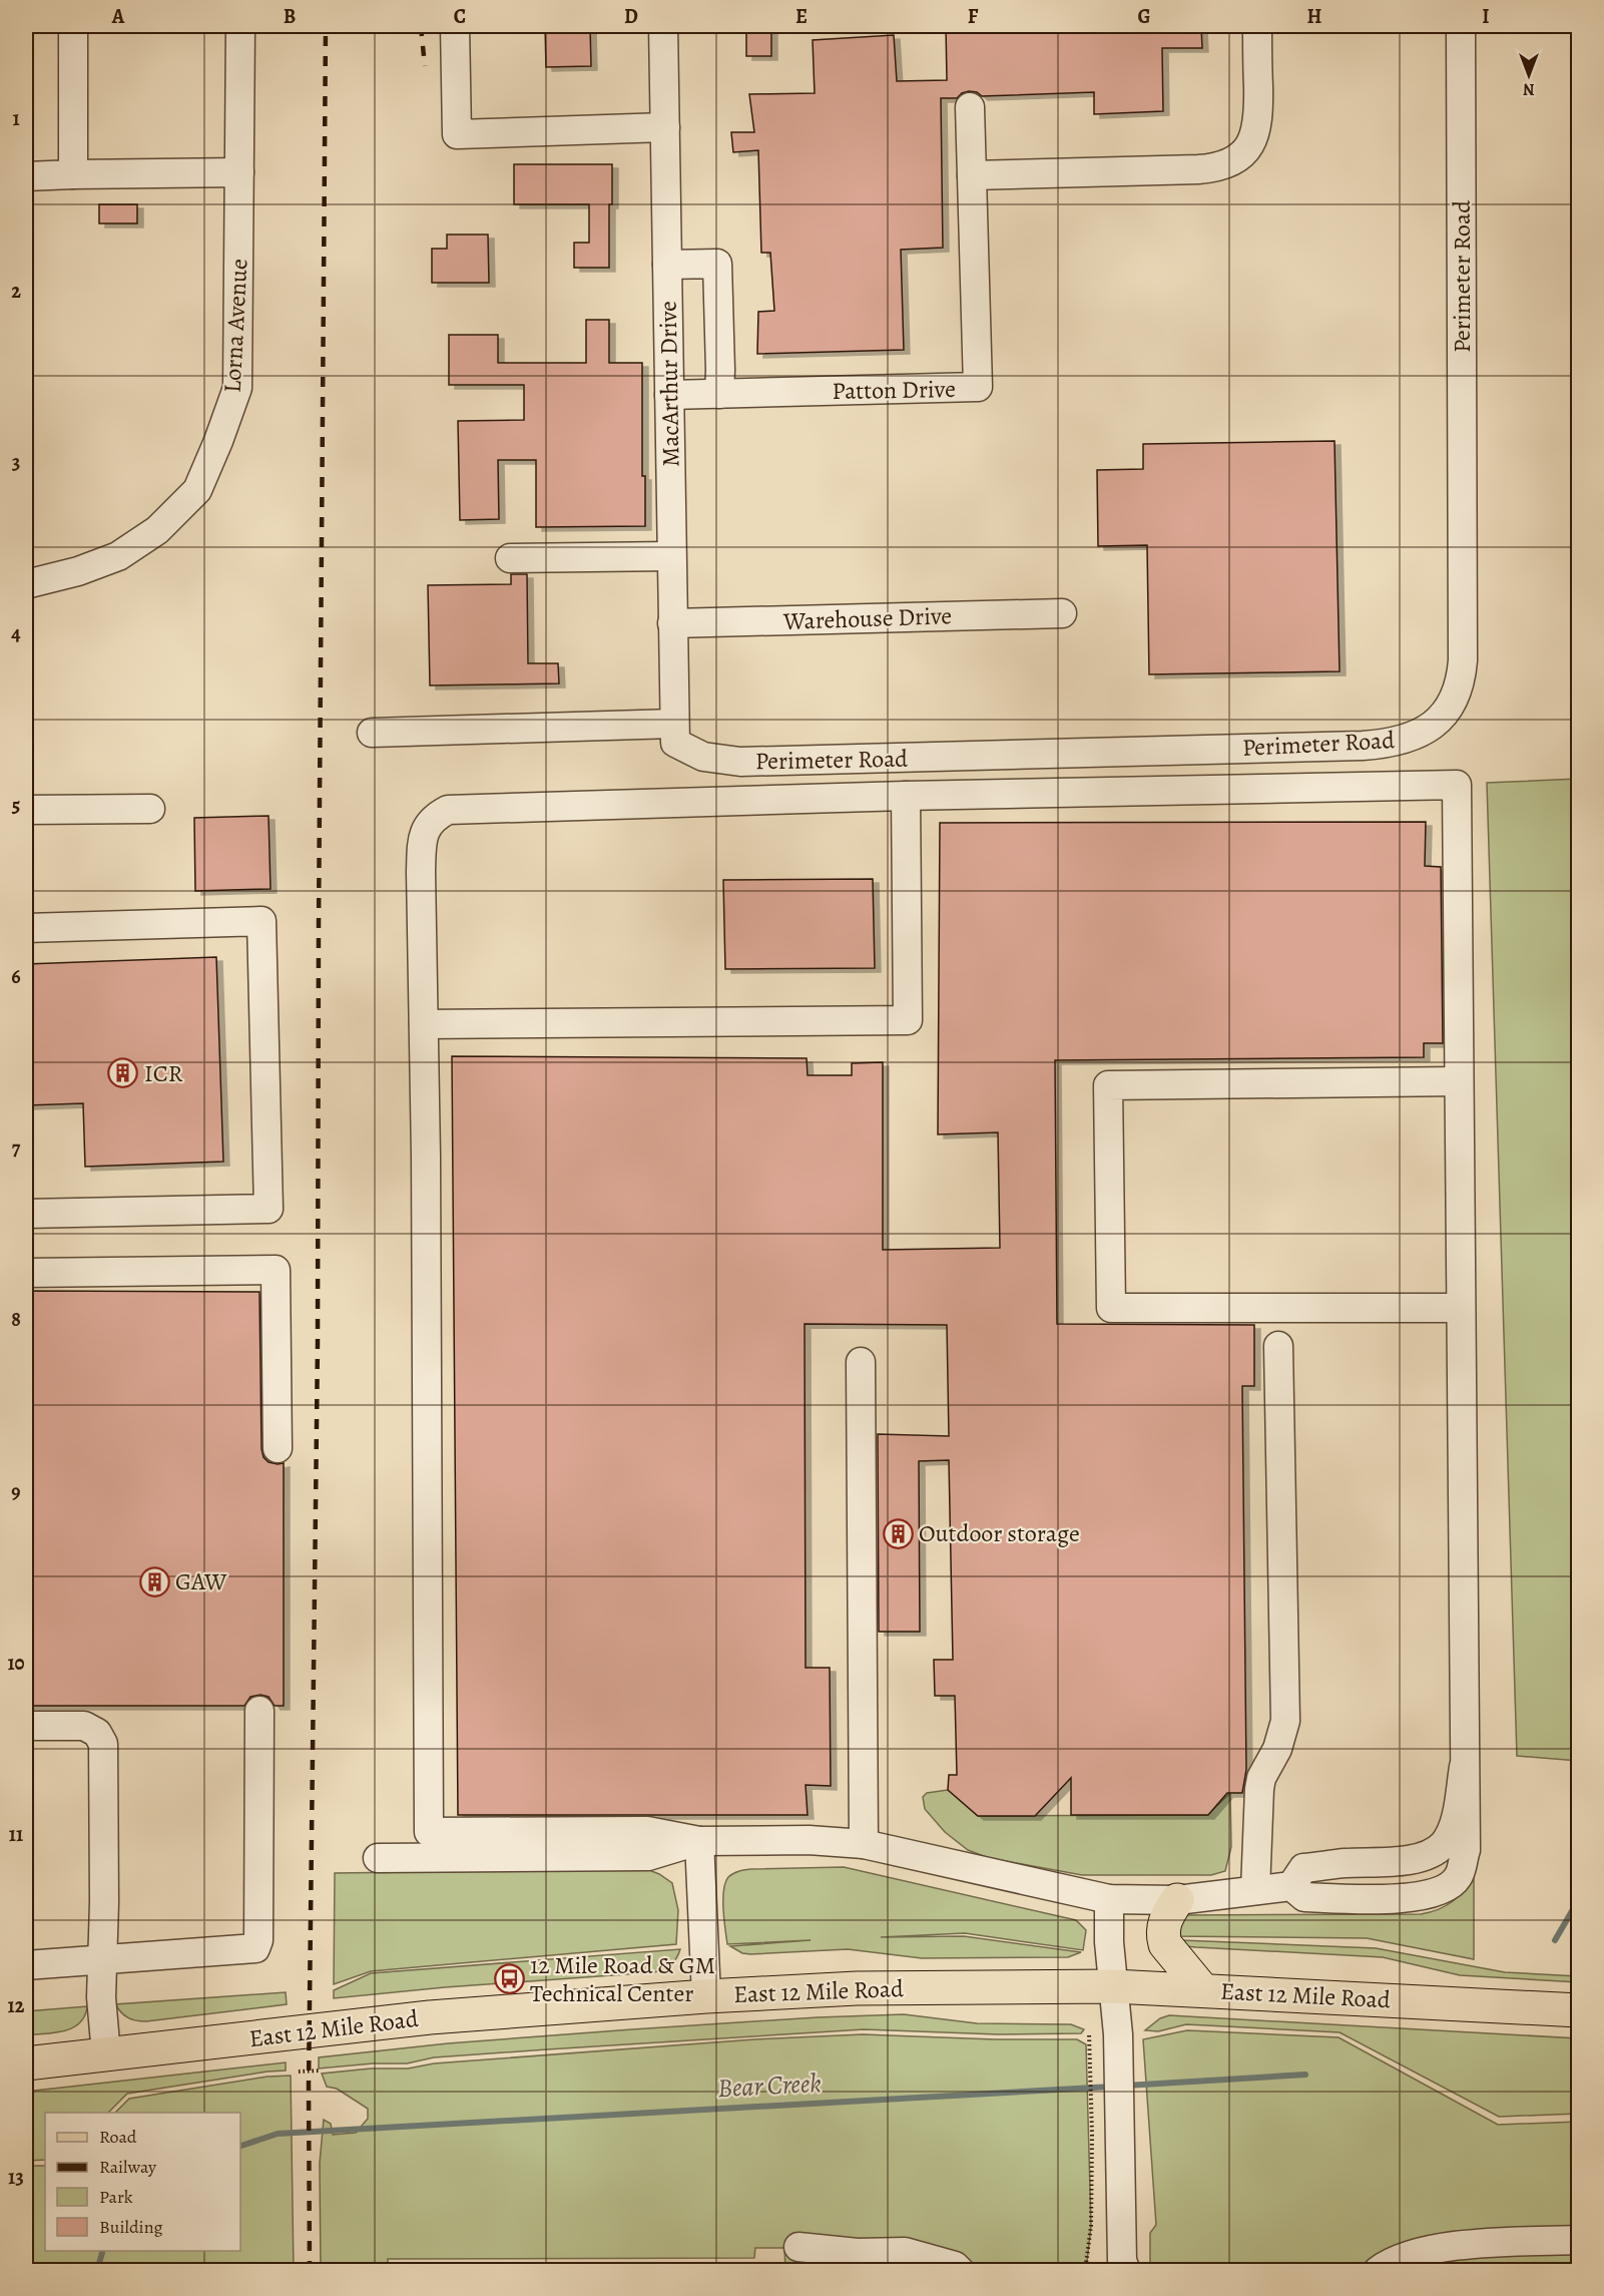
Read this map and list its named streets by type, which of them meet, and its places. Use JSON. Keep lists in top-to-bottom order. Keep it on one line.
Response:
{"streets":{"main road":["East 12 Mile Road"],"street":["Perimeter Road","Lorna Avenue","MacArthur Drive","Patton Drive","Warehouse Drive"]},"crossings":[["Perimeter Road","MacArthur Drive"],["MacArthur Drive","Patton Drive"],["MacArthur Drive","Warehouse Drive"]],"water":["Bear Creek"],"places":{"building":["ICR","Outdoor storage","GAW"],"bus stop":["12 Mile Road & GM Technical Center"]},"legend":["Road","Railway","Park","Building"],"north":"bottom","grid":{"columns":["A","B","C","D","E","F","G","H","I"],"rows":["1","2","3","4","5","6","7","8","9","10","11","12","13"]}}
